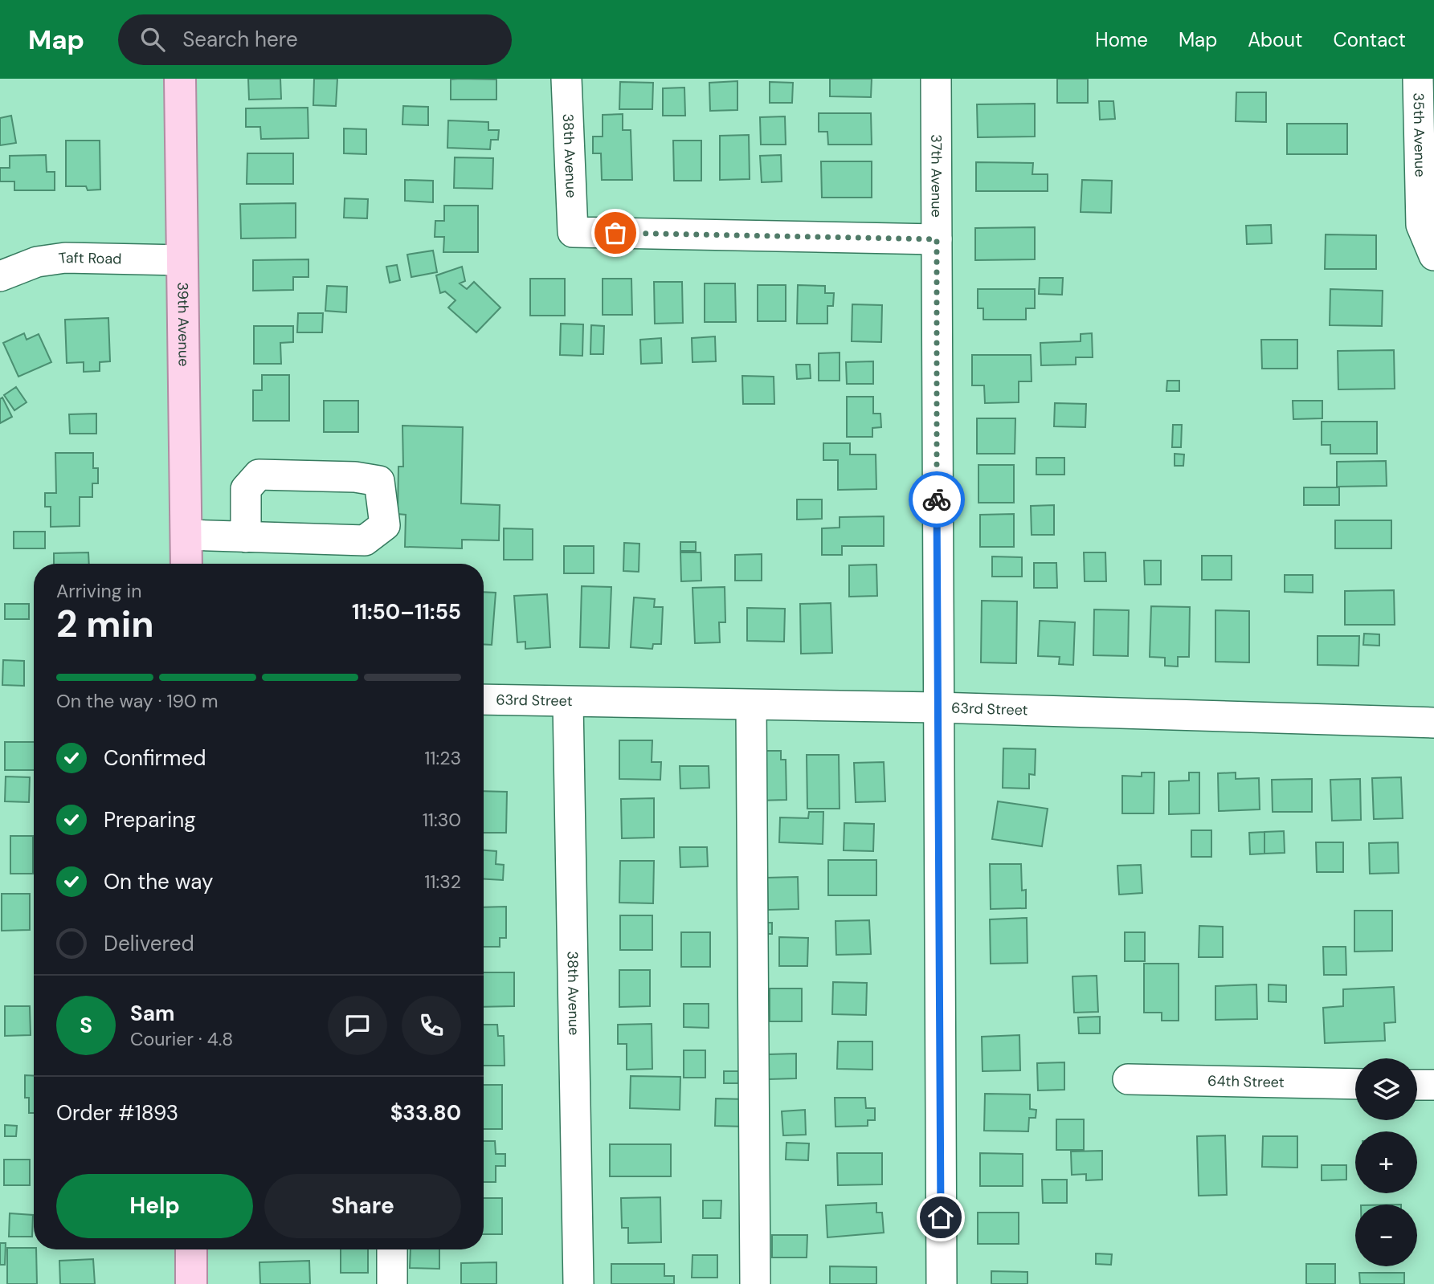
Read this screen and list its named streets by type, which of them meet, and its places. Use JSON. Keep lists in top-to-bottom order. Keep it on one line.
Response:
{"streets":{"main road":["39th Avenue"],"street":["35th Avenue","38th Avenue","37th Avenue","Taft Road","63rd Street","64th Street"]},"crossings":[["38th Avenue","37th Avenue"],["38th Avenue","63rd Street"],["37th Avenue","63rd Street"],["Taft Road","39th Avenue"]],"page":{"header":"Map","search":"Search here","nav":["Home","Map","About","Contact"],"heading":["2 min","Arriving in","11:50–11:55"],"panel":["Sam","Courier · 4.8","Order #1893","$33.80"],"bar":"On the way · 190 m","list":[["Confirmed","11:23"],["Preparing","11:30"],["On the way","11:32"],"Delivered"],"round":"S","map_buttons":["+","−"],"buttons":["Help","Share"]}}
